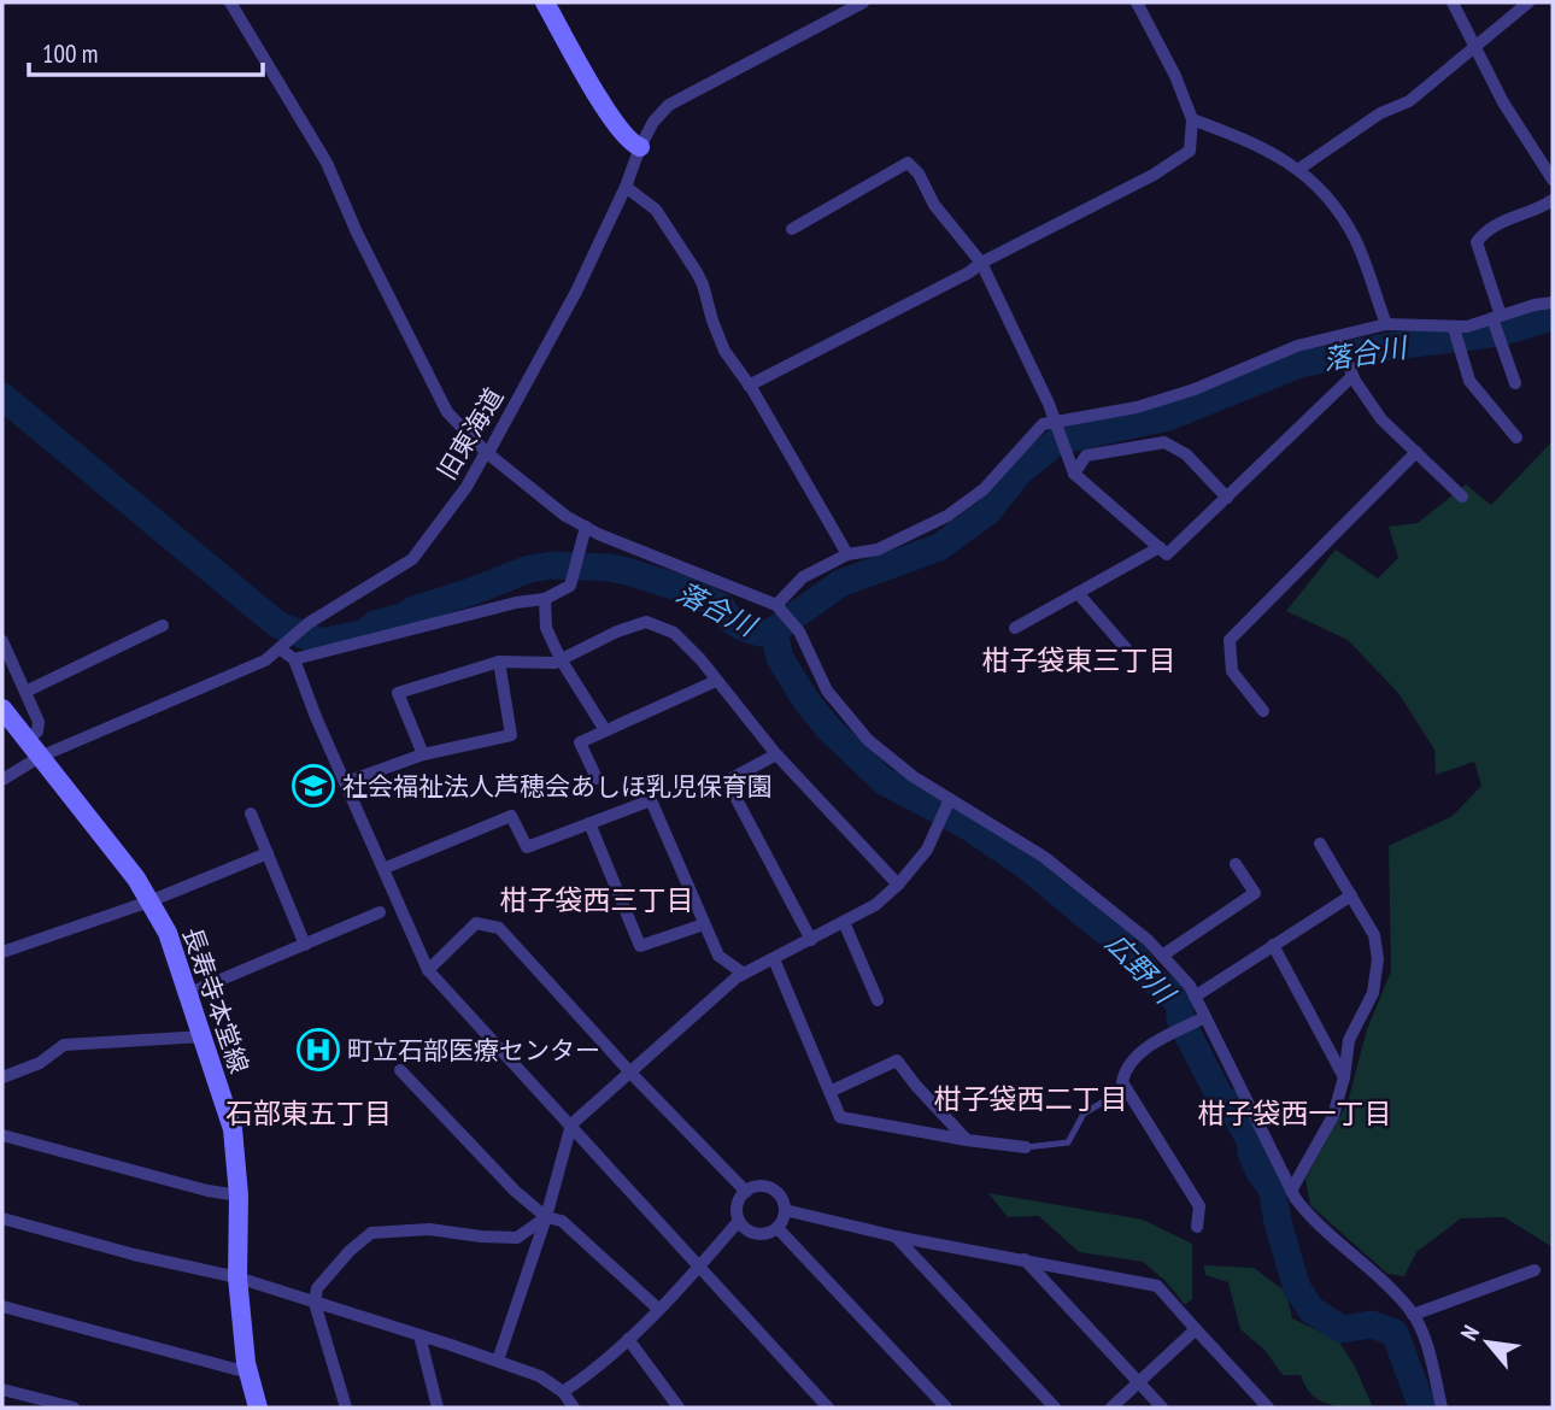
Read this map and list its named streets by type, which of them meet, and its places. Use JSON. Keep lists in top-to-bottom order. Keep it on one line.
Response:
{"streets":{"main road":["長寿寺本堂線"],"street":["旧東海道"]},"crossings":[["旧東海道","長寿寺本堂線"]],"districts":["柑子袋東三丁目","柑子袋西三丁目","柑子袋西二丁目","石部東五丁目","柑子袋西一丁目"],"water":["落合川","広野川"],"places":{"school or university":["社会福祉法人芦穂会あしほ乳児保育園"],"hospital":["町立石部医療センター"]},"scale_bar":"100 m","north":"top left"}
